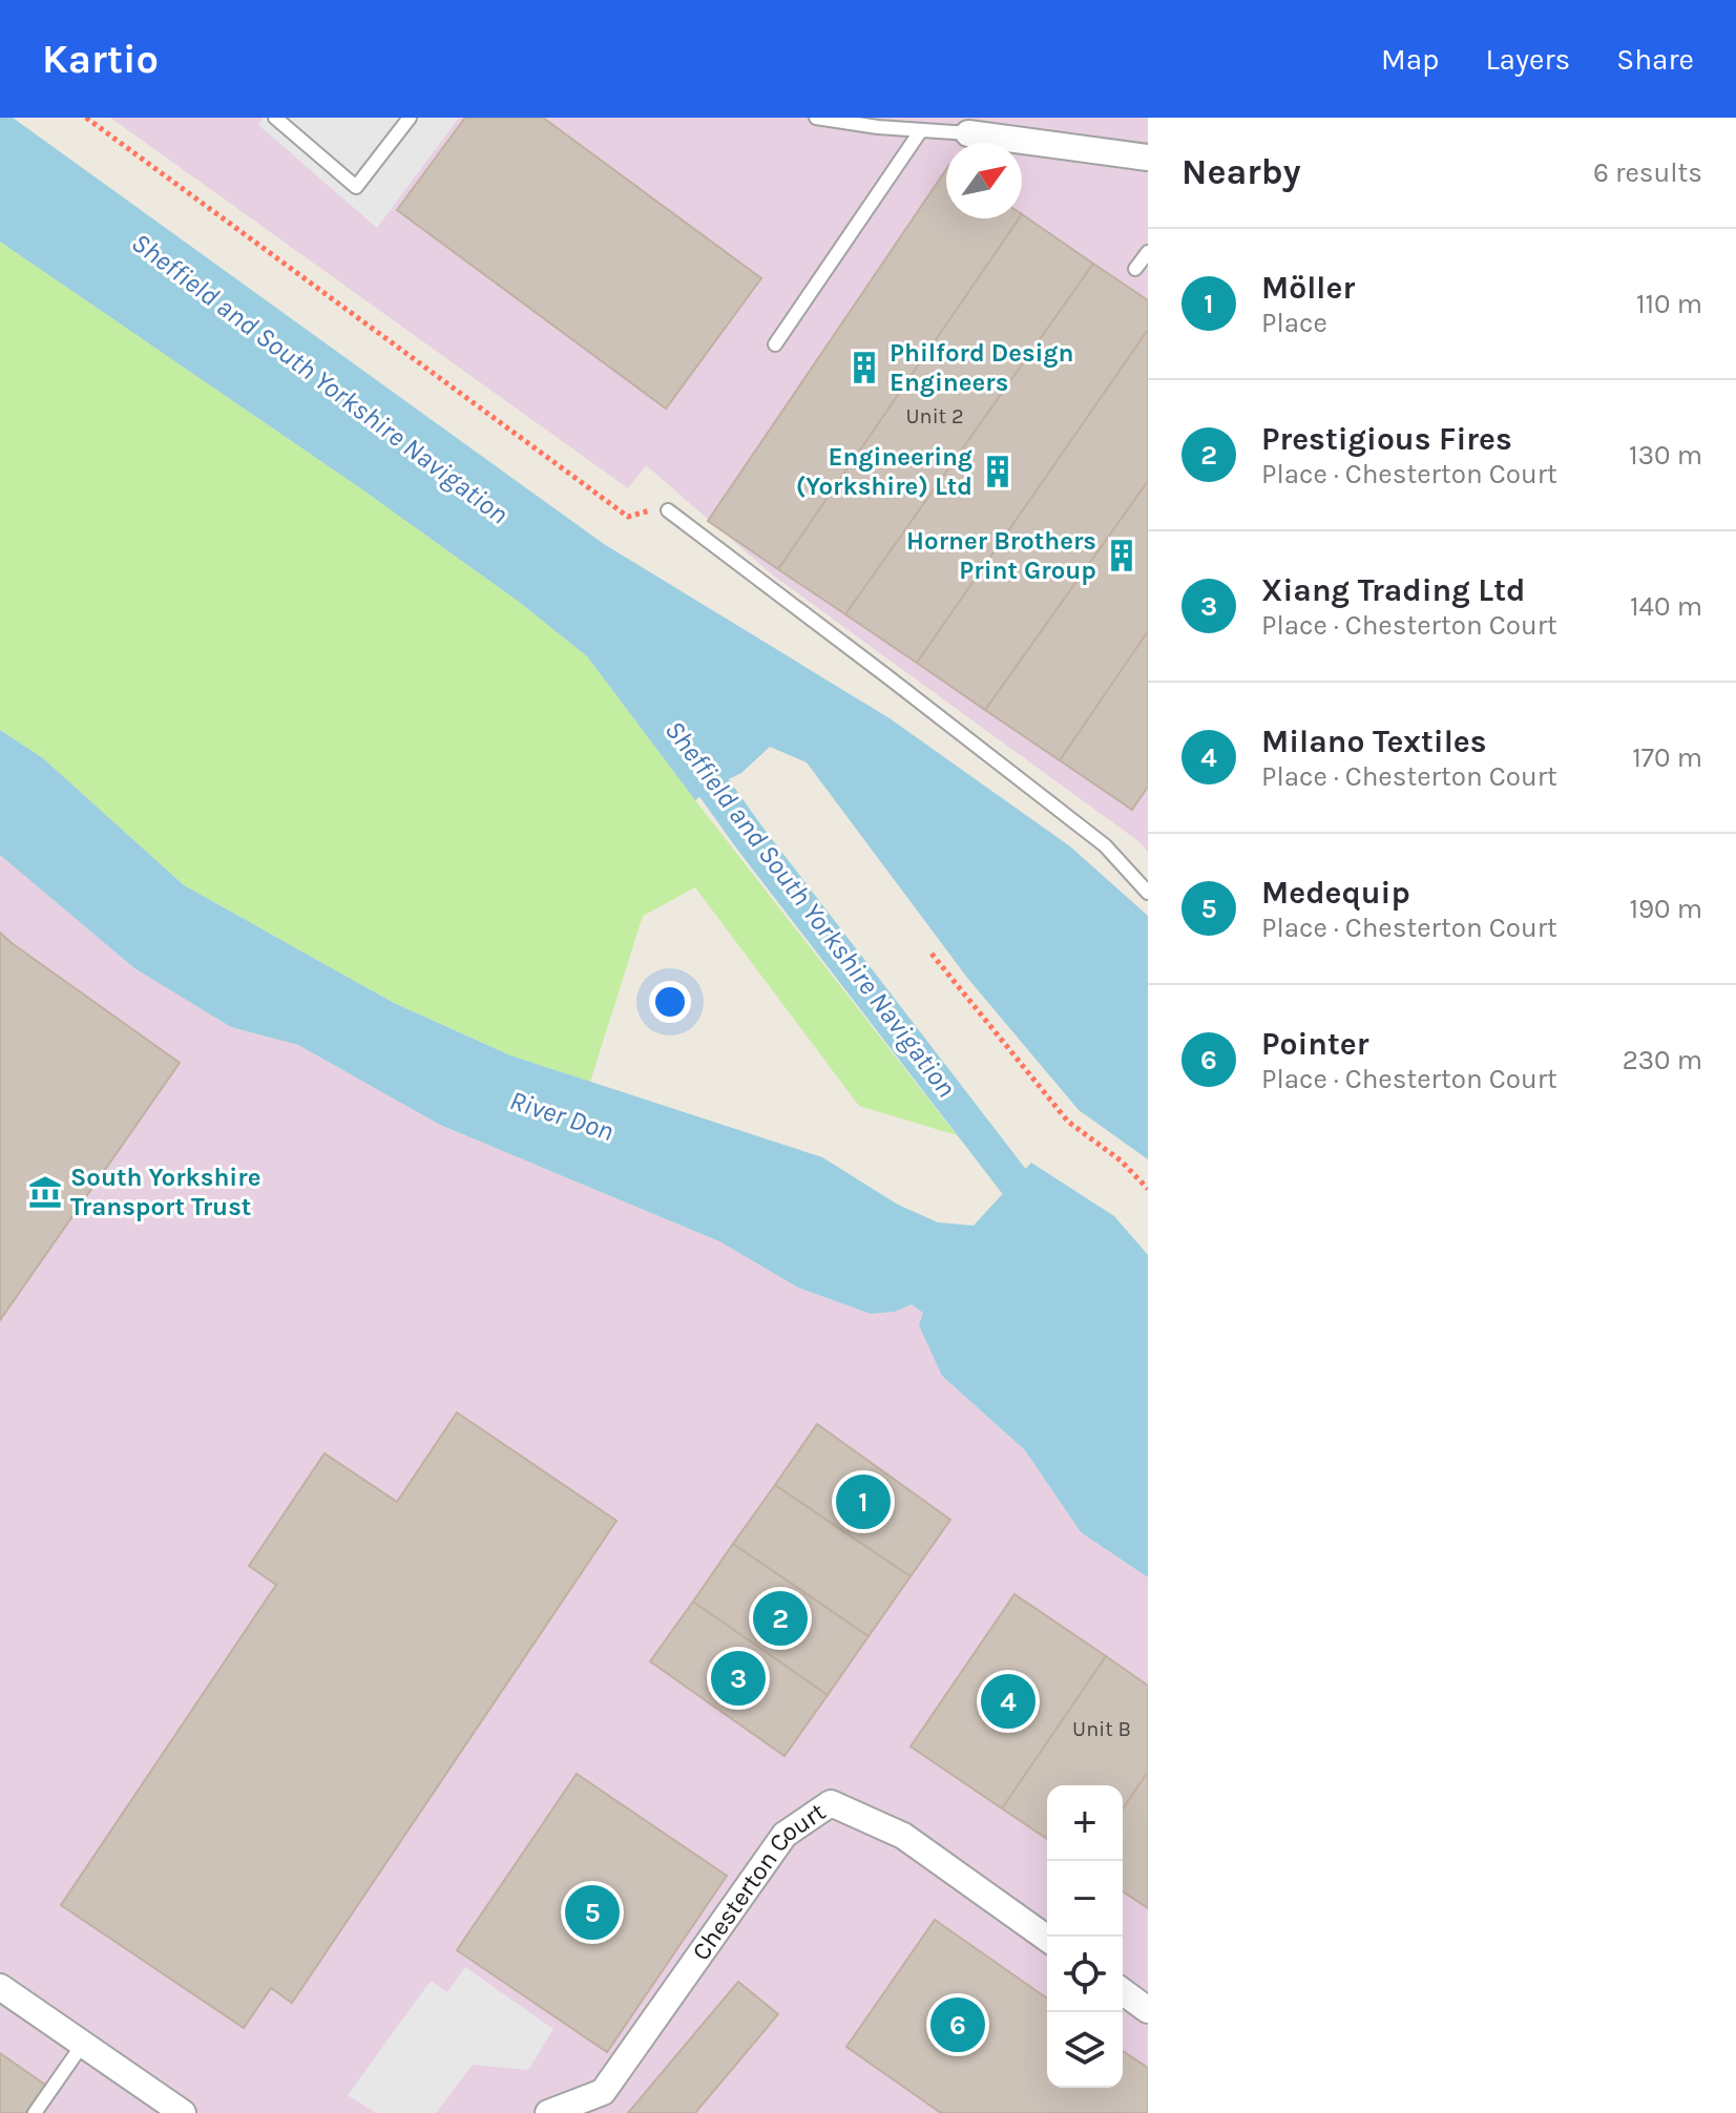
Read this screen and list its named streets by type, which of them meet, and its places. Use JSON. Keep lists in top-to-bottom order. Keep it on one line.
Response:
{"streets":{"street":["Chesterton Court"]},"water":["Sheffield and South Yorkshire Navigation","River Don"],"places":{"building":["Philford Design Engineers","Engineering (Yorkshire) Ltd","Horner Brothers Print Group"],"museum":["South Yorkshire Transport Trust"]},"house_numbers":["Unit 2","Unit B"],"north":"top right","page":{"header":"Kartio","nav":["Map","Layers","Share"],"heading":["Nearby","6 results"],"list":[{"mark":"1","name":"Möller","note":"Place","value":"110 m"},{"mark":"2","name":"Prestigious Fires","note":"Place · Chesterton Court","value":"130 m"},{"mark":"3","name":"Xiang Trading Ltd","note":"Place · Chesterton Court","value":"140 m"},{"mark":"4","name":"Milano Textiles","note":"Place · Chesterton Court","value":"170 m"},{"mark":"5","name":"Medequip","note":"Place · Chesterton Court","value":"190 m"},{"mark":"6","name":"Pointer","note":"Place · Chesterton Court","value":"230 m"}],"pins":["1","2","3","4","5","6"],"map_buttons":["+","−"]}}
